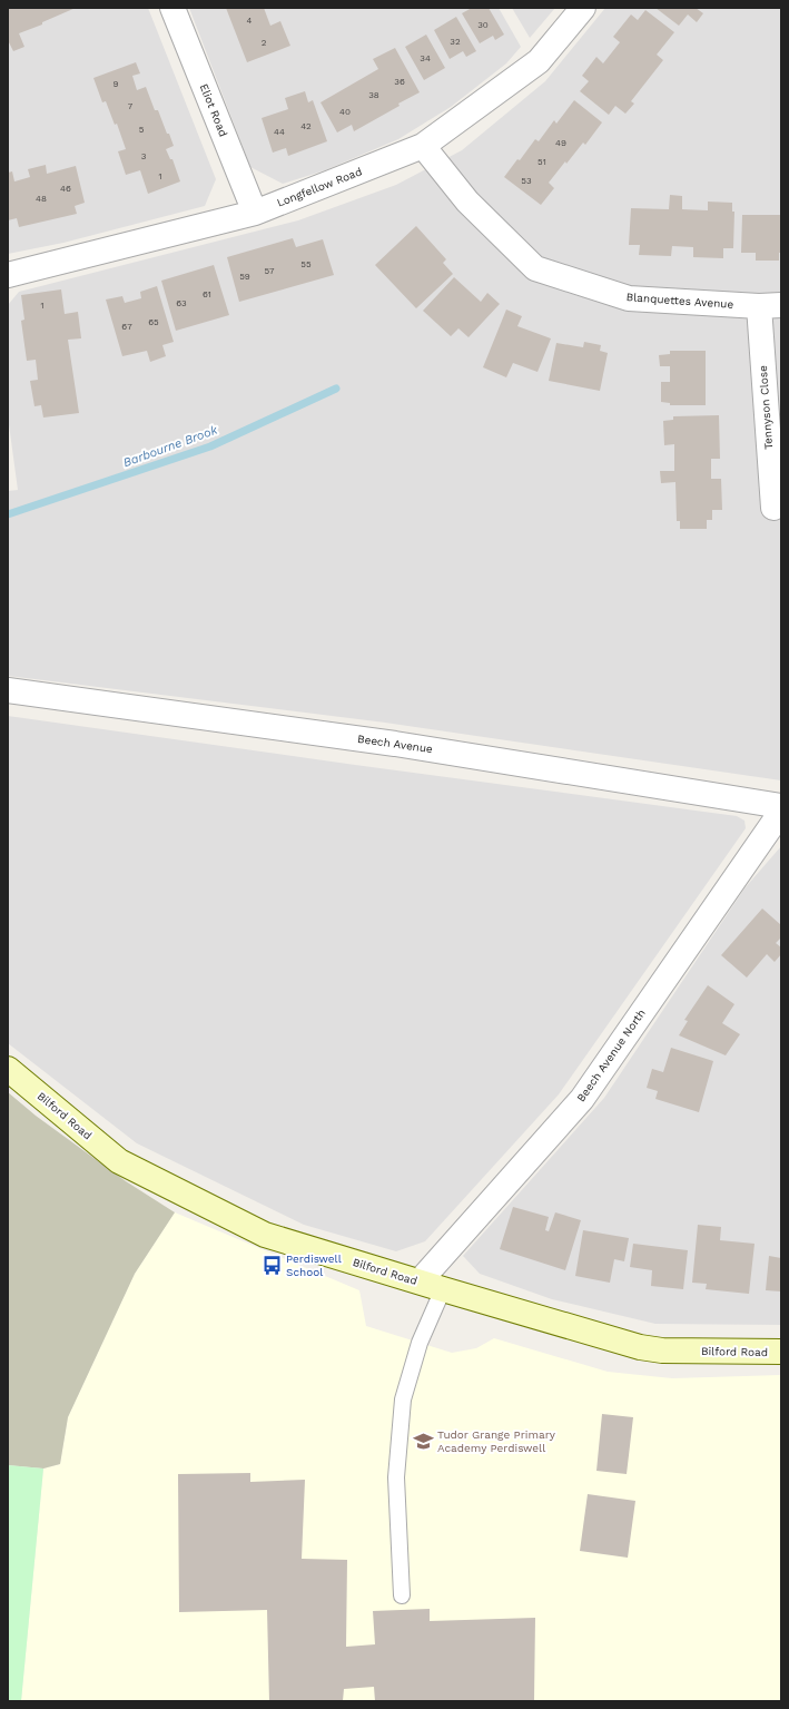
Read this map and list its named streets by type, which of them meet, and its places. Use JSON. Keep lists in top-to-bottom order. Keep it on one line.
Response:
{"streets":{"main road":["Bilford Road"],"street":["Eliot Road","Longfellow Road","Blanquettes Avenue","Tennyson Close","Beech Avenue","Beech Avenue North"]},"crossings":[["Eliot Road","Longfellow Road"],["Longfellow Road","Blanquettes Avenue"],["Blanquettes Avenue","Tennyson Close"],["Beech Avenue North","Bilford Road"]],"water":["Barbourne Brook"],"places":{"bus stop":["Perdiswell School"],"school or university":["Tudor Grange Primary Academy Perdiswell"]},"house_numbers":["4","30","32","2","34","36","9","38","7","40","42","5","44","49","3","51","1","53","46","48","55","57","59","61","63","1","65","67"]}
